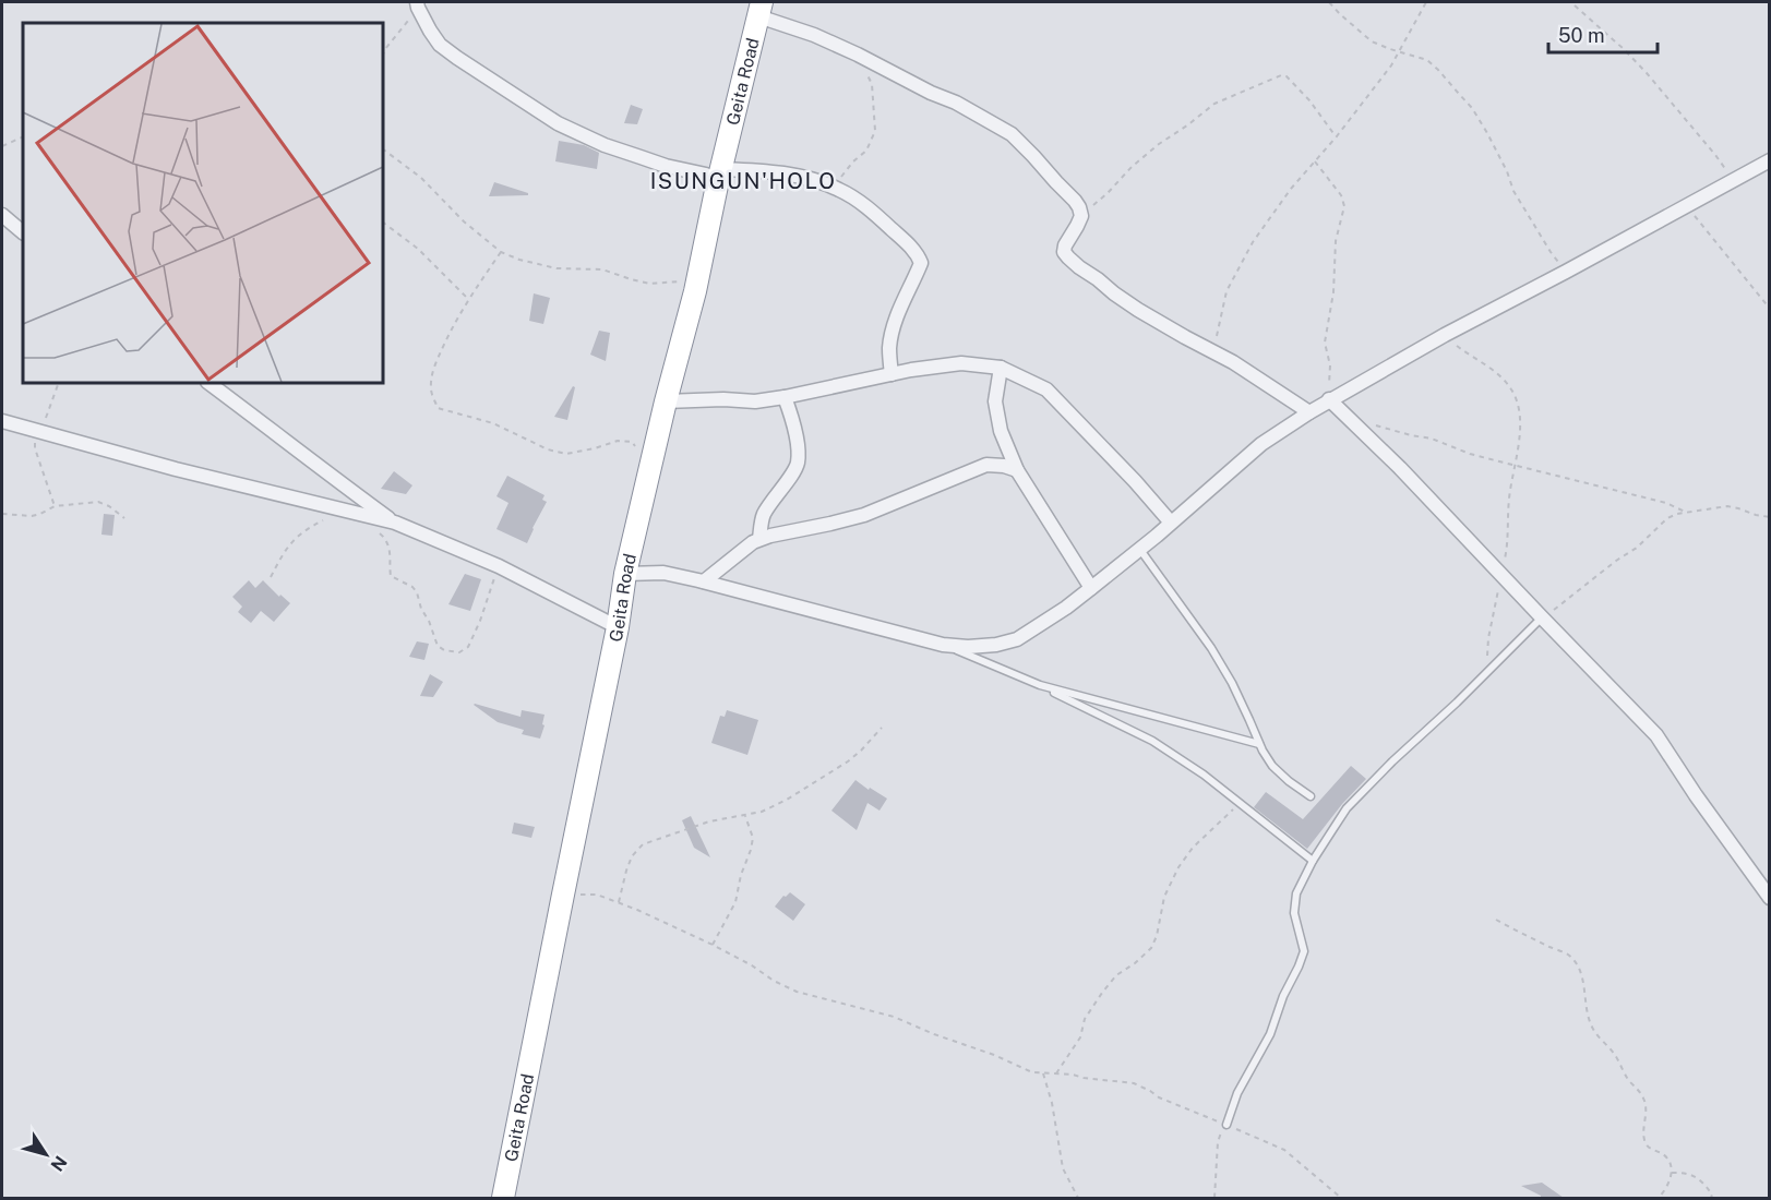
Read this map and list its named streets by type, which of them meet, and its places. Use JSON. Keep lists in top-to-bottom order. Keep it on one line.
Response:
{"streets":{"highway":["Geita Road"]},"districts":["ISUNGUN'HOLO"],"scale_bar":"50 m","north":"bottom right"}
